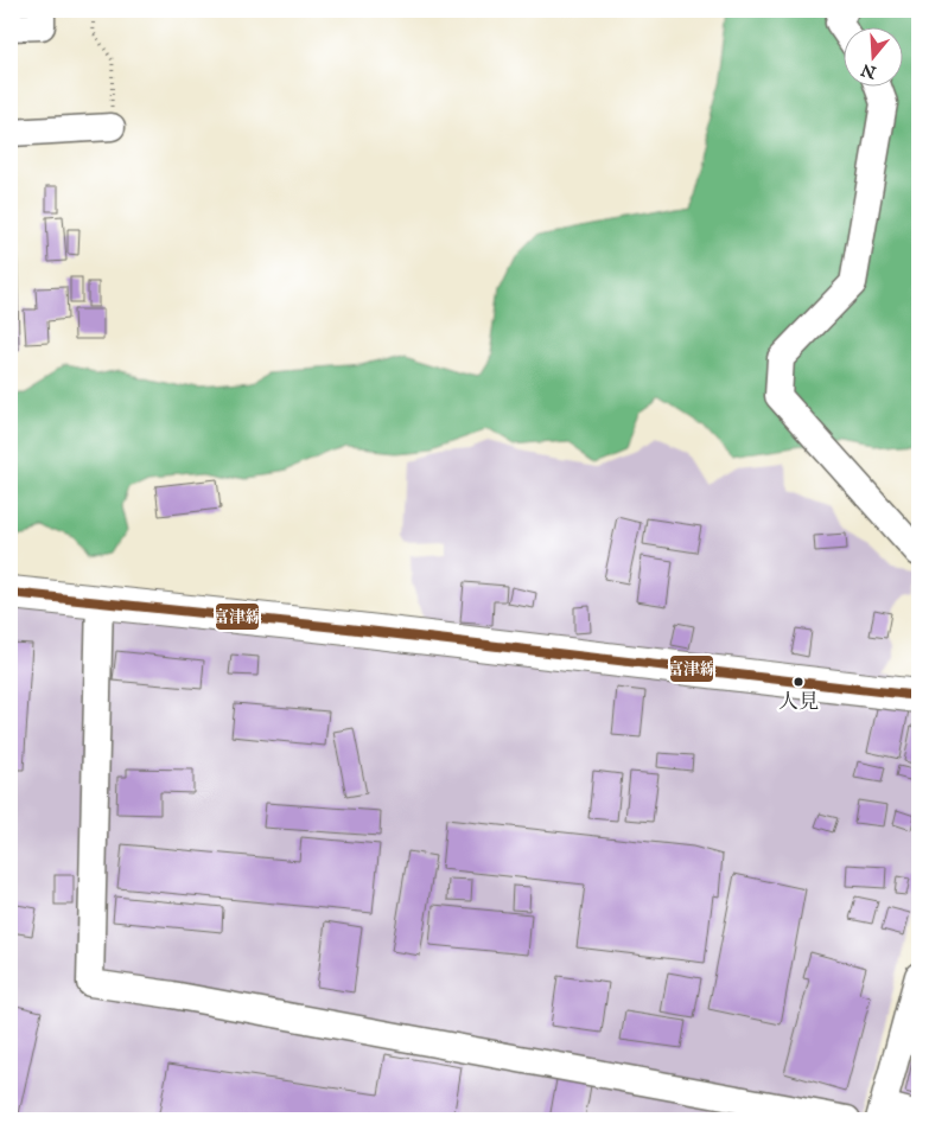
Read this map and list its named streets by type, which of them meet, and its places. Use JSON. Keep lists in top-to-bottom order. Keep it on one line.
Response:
{"places":["人見"],"lines":["transit line 富津線"],"north":"bottom"}
